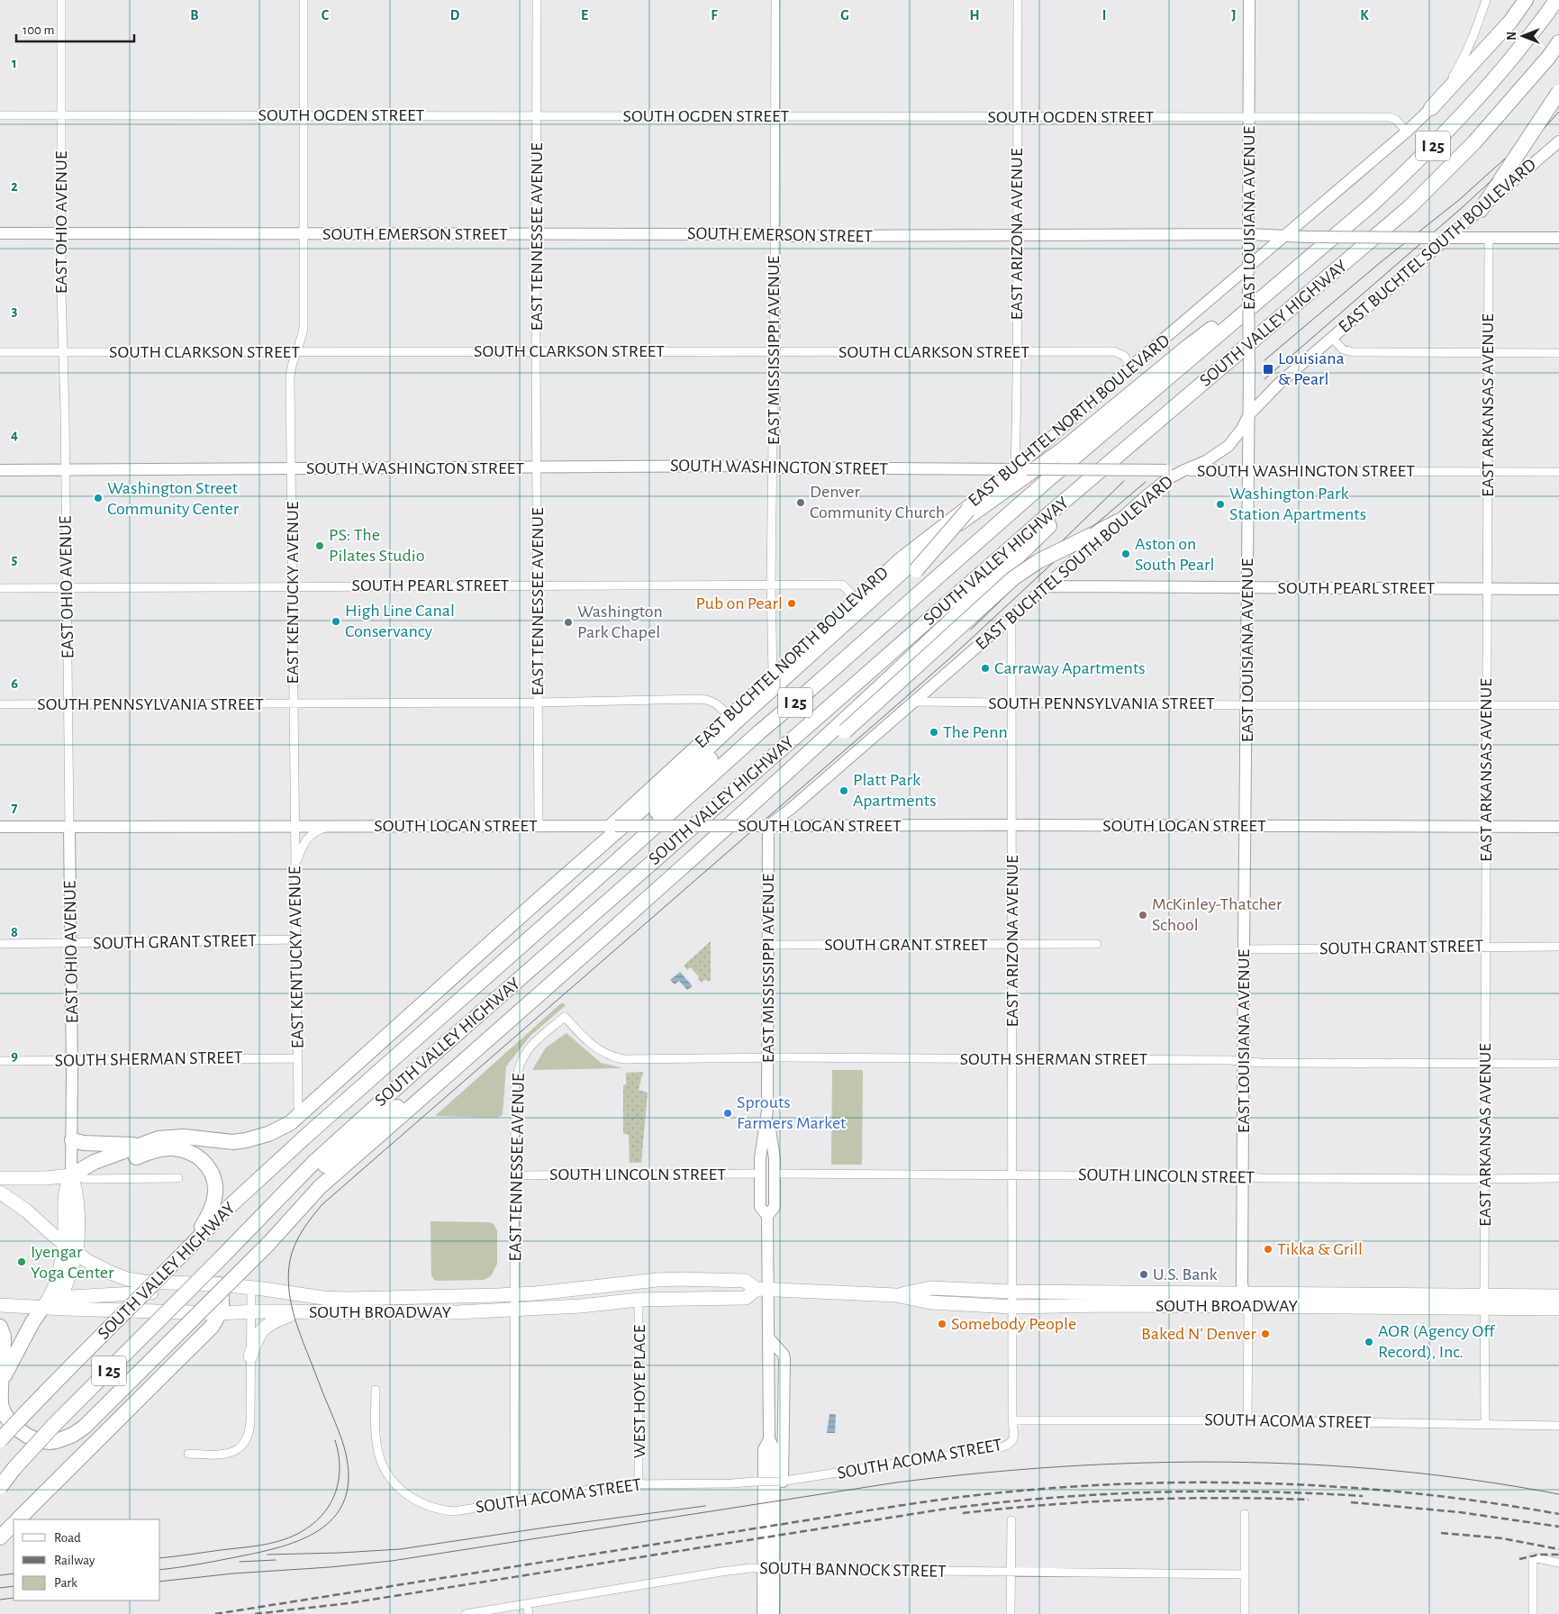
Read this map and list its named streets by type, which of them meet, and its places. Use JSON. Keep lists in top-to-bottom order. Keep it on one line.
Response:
{"streets":{"highway":["I 25","SOUTH VALLEY HIGHWAY"],"main road":["EAST OHIO AVENUE","SOUTH BROADWAY"],"street":["SOUTH OGDEN STREET","EAST LOUISIANA AVENUE","SOUTH EMERSON STREET","EAST ARIZONA AVENUE","EAST TENNESSEE AVENUE","EAST BUCHTEL SOUTH BOULEVARD","EAST MISSISSIPPI AVENUE","SOUTH CLARKSON STREET","EAST ARKANSAS AVENUE","EAST BUCHTEL NORTH BOULEVARD","SOUTH WASHINGTON STREET","SOUTH PEARL STREET","EAST KENTUCKY AVENUE","SOUTH PENNSYLVANIA STREET","SOUTH LOGAN STREET","SOUTH GRANT STREET","SOUTH SHERMAN STREET","SOUTH LINCOLN STREET","WEST HOYE PLACE","SOUTH ACOMA STREET","SOUTH BANNOCK STREET"]},"crossings":[["SOUTH OGDEN STREET","EAST LOUISIANA AVENUE"],["SOUTH OGDEN STREET","EAST OHIO AVENUE"],["SOUTH OGDEN STREET","EAST ARIZONA AVENUE"],["SOUTH OGDEN STREET","EAST TENNESSEE AVENUE"],["SOUTH OGDEN STREET","EAST MISSISSIPPI AVENUE"],["SOUTH OGDEN STREET","EAST BUCHTEL NORTH BOULEVARD"],["SOUTH OGDEN STREET","EAST KENTUCKY AVENUE"],["EAST LOUISIANA AVENUE","SOUTH EMERSON STREET"],["EAST LOUISIANA AVENUE","EAST BUCHTEL SOUTH BOULEVARD"],["EAST LOUISIANA AVENUE","EAST BUCHTEL NORTH BOULEVARD"],["EAST LOUISIANA AVENUE","SOUTH WASHINGTON STREET"],["EAST LOUISIANA AVENUE","SOUTH PEARL STREET"],["EAST LOUISIANA AVENUE","SOUTH PENNSYLVANIA STREET"],["EAST LOUISIANA AVENUE","SOUTH LOGAN STREET"],["EAST LOUISIANA AVENUE","SOUTH GRANT STREET"],["EAST LOUISIANA AVENUE","SOUTH SHERMAN STREET"],["EAST LOUISIANA AVENUE","SOUTH LINCOLN STREET"],["EAST LOUISIANA AVENUE","SOUTH BROADWAY"],["EAST OHIO AVENUE","SOUTH EMERSON STREET"],["EAST OHIO AVENUE","SOUTH CLARKSON STREET"],["EAST OHIO AVENUE","SOUTH WASHINGTON STREET"],["EAST OHIO AVENUE","SOUTH PEARL STREET"],["EAST OHIO AVENUE","SOUTH PENNSYLVANIA STREET"],["EAST OHIO AVENUE","SOUTH LOGAN STREET"],["EAST OHIO AVENUE","SOUTH GRANT STREET"],["EAST OHIO AVENUE","SOUTH SHERMAN STREET"],["EAST OHIO AVENUE","SOUTH BROADWAY"],["SOUTH EMERSON STREET","EAST ARIZONA AVENUE"],["SOUTH EMERSON STREET","EAST TENNESSEE AVENUE"],["SOUTH EMERSON STREET","EAST BUCHTEL SOUTH BOULEVARD"],["SOUTH EMERSON STREET","EAST MISSISSIPPI AVENUE"],["SOUTH EMERSON STREET","EAST ARKANSAS AVENUE"],["SOUTH EMERSON STREET","EAST BUCHTEL NORTH BOULEVARD"],["SOUTH EMERSON STREET","EAST KENTUCKY AVENUE"],["EAST ARIZONA AVENUE","EAST BUCHTEL SOUTH BOULEVARD"],["EAST ARIZONA AVENUE","SOUTH CLARKSON STREET"],["EAST ARIZONA AVENUE","EAST BUCHTEL NORTH BOULEVARD"],["EAST ARIZONA AVENUE","SOUTH WASHINGTON STREET"],["EAST ARIZONA AVENUE","SOUTH PENNSYLVANIA STREET"],["EAST ARIZONA AVENUE","SOUTH LOGAN STREET"],["EAST ARIZONA AVENUE","SOUTH GRANT STREET"],["EAST ARIZONA AVENUE","SOUTH SHERMAN STREET"],["EAST ARIZONA AVENUE","SOUTH LINCOLN STREET"],["EAST ARIZONA AVENUE","SOUTH BROADWAY"],["EAST ARIZONA AVENUE","SOUTH ACOMA STREET"],["EAST TENNESSEE AVENUE","SOUTH CLARKSON STREET"],["EAST TENNESSEE AVENUE","SOUTH WASHINGTON STREET"],["EAST TENNESSEE AVENUE","SOUTH PEARL STREET"],["EAST TENNESSEE AVENUE","SOUTH PENNSYLVANIA STREET"],["EAST TENNESSEE AVENUE","SOUTH LOGAN STREET"],["EAST TENNESSEE AVENUE","SOUTH SHERMAN STREET"],["EAST TENNESSEE AVENUE","SOUTH LINCOLN STREET"],["EAST TENNESSEE AVENUE","SOUTH BROADWAY"],["EAST TENNESSEE AVENUE","SOUTH ACOMA STREET"],["EAST BUCHTEL SOUTH BOULEVARD","EAST MISSISSIPPI AVENUE"],["EAST BUCHTEL SOUTH BOULEVARD","SOUTH WASHINGTON STREET"],["EAST BUCHTEL SOUTH BOULEVARD","SOUTH PEARL STREET"],["EAST BUCHTEL SOUTH BOULEVARD","SOUTH PENNSYLVANIA STREET"],["EAST BUCHTEL SOUTH BOULEVARD","SOUTH LOGAN STREET"],["EAST MISSISSIPPI AVENUE","SOUTH CLARKSON STREET"],["EAST MISSISSIPPI AVENUE","EAST BUCHTEL NORTH BOULEVARD"],["EAST MISSISSIPPI AVENUE","SOUTH WASHINGTON STREET"],["EAST MISSISSIPPI AVENUE","SOUTH PEARL STREET"],["EAST MISSISSIPPI AVENUE","SOUTH LOGAN STREET"],["EAST MISSISSIPPI AVENUE","SOUTH GRANT STREET"],["EAST MISSISSIPPI AVENUE","SOUTH SHERMAN STREET"],["EAST MISSISSIPPI AVENUE","SOUTH LINCOLN STREET"],["EAST MISSISSIPPI AVENUE","SOUTH BROADWAY"],["SOUTH CLARKSON STREET","EAST BUCHTEL NORTH BOULEVARD"],["SOUTH CLARKSON STREET","EAST KENTUCKY AVENUE"],["EAST ARKANSAS AVENUE","SOUTH WASHINGTON STREET"],["EAST ARKANSAS AVENUE","SOUTH PEARL STREET"],["EAST ARKANSAS AVENUE","SOUTH PENNSYLVANIA STREET"],["EAST ARKANSAS AVENUE","SOUTH LOGAN STREET"],["EAST ARKANSAS AVENUE","SOUTH GRANT STREET"],["EAST ARKANSAS AVENUE","SOUTH SHERMAN STREET"],["EAST ARKANSAS AVENUE","SOUTH LINCOLN STREET"],["EAST ARKANSAS AVENUE","SOUTH BROADWAY"],["EAST ARKANSAS AVENUE","SOUTH ACOMA STREET"],["EAST BUCHTEL NORTH BOULEVARD","SOUTH WASHINGTON STREET"],["EAST BUCHTEL NORTH BOULEVARD","SOUTH PEARL STREET"],["EAST BUCHTEL NORTH BOULEVARD","SOUTH PENNSYLVANIA STREET"],["EAST BUCHTEL NORTH BOULEVARD","SOUTH LOGAN STREET"],["SOUTH WASHINGTON STREET","EAST KENTUCKY AVENUE"],["SOUTH PEARL STREET","EAST KENTUCKY AVENUE"],["EAST KENTUCKY AVENUE","SOUTH PENNSYLVANIA STREET"],["EAST KENTUCKY AVENUE","SOUTH LOGAN STREET"],["EAST KENTUCKY AVENUE","SOUTH GRANT STREET"],["EAST KENTUCKY AVENUE","SOUTH SHERMAN STREET"],["SOUTH BROADWAY","WEST HOYE PLACE"],["WEST HOYE PLACE","SOUTH ACOMA STREET"]],"places":{"transit":["Louisiana & Pearl"],"other":["Washington Street Community Center","Denver Community Church","Washington Park Station Apartments","PS: The Pilates Studio","Aston on South Pearl","Pub on Pearl","High Line Canal Conservancy","Washington Park Chapel","Carraway Apartments","The Penn","Platt Park Apartments","McKinley-Thatcher School","Sprouts Farmers Market","Tikka & Grill","Iyengar Yoga Center","U.S. Bank","Somebody People","Baked N' Denver","AOR (Agency Off Record), Inc."]},"legend":["Road","Railway","Park"],"scale_bar":"100 m","north":"left","grid":{"columns":["B","C","D","E","F","G","H","I","J","K"],"rows":["1","2","3","4","5","6","7","8","9"]}}
